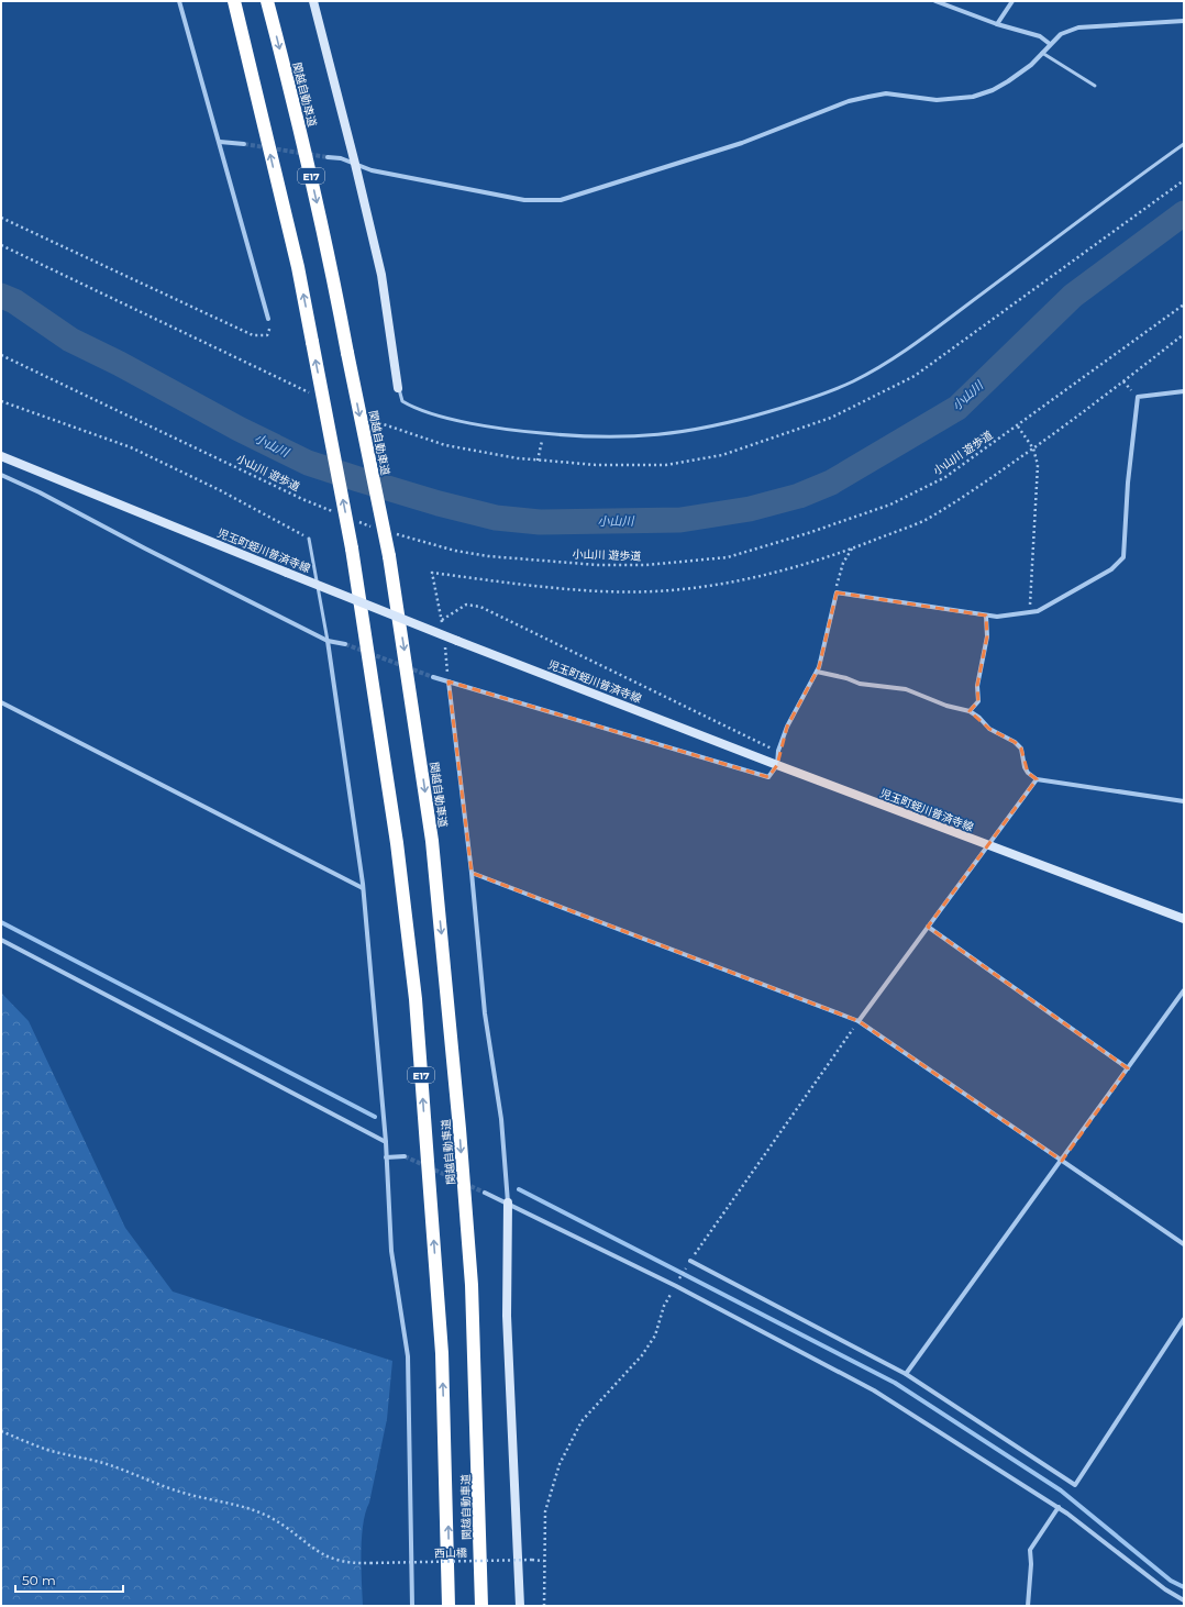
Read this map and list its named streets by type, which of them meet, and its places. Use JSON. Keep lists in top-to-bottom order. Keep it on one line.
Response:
{"streets":{"highway":["関越自動車道","E17"],"main road":["児玉町蛭川普済寺線"],"path":["小山川 遊歩道","西山橋"]},"water":["小山川"],"scale_bar":"50 m"}
